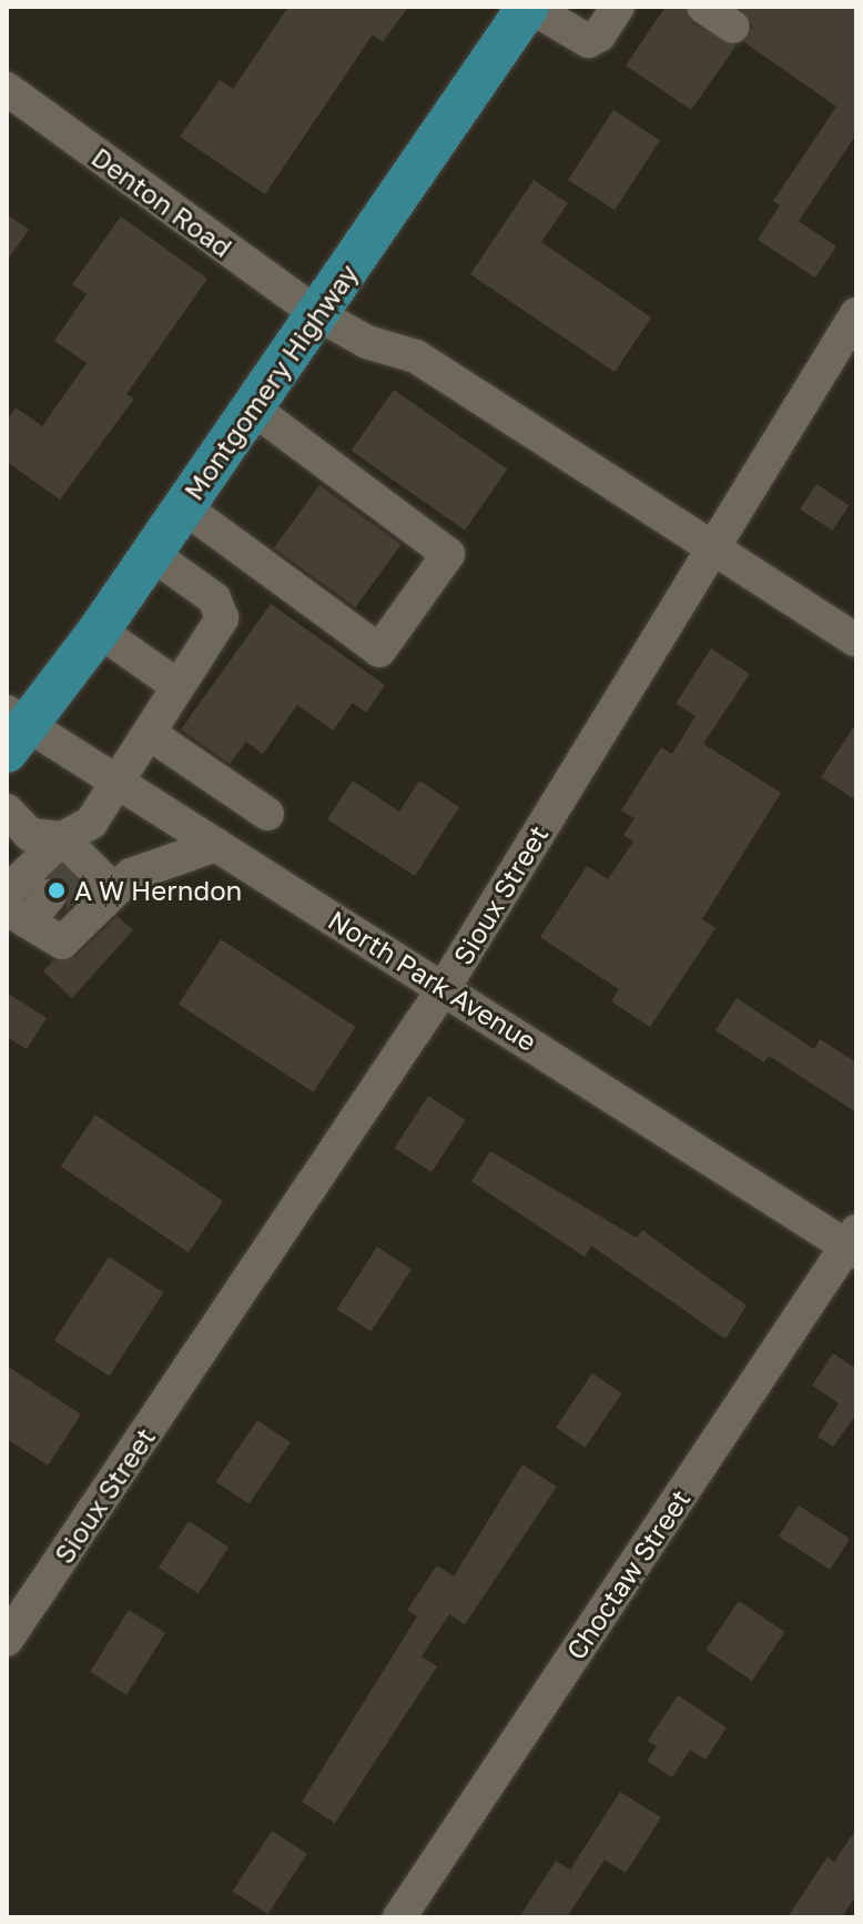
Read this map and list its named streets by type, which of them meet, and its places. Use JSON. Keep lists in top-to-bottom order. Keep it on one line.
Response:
{"streets":{"main road":["Montgomery Highway"],"street":["Denton Road","Sioux Street","North Park Avenue","Choctaw Street"]},"crossings":[["Denton Road","Montgomery Highway"],["Denton Road","Sioux Street"],["Montgomery Highway","North Park Avenue"],["Sioux Street","North Park Avenue"],["North Park Avenue","Choctaw Street"]],"places":["A W Herndon"]}
